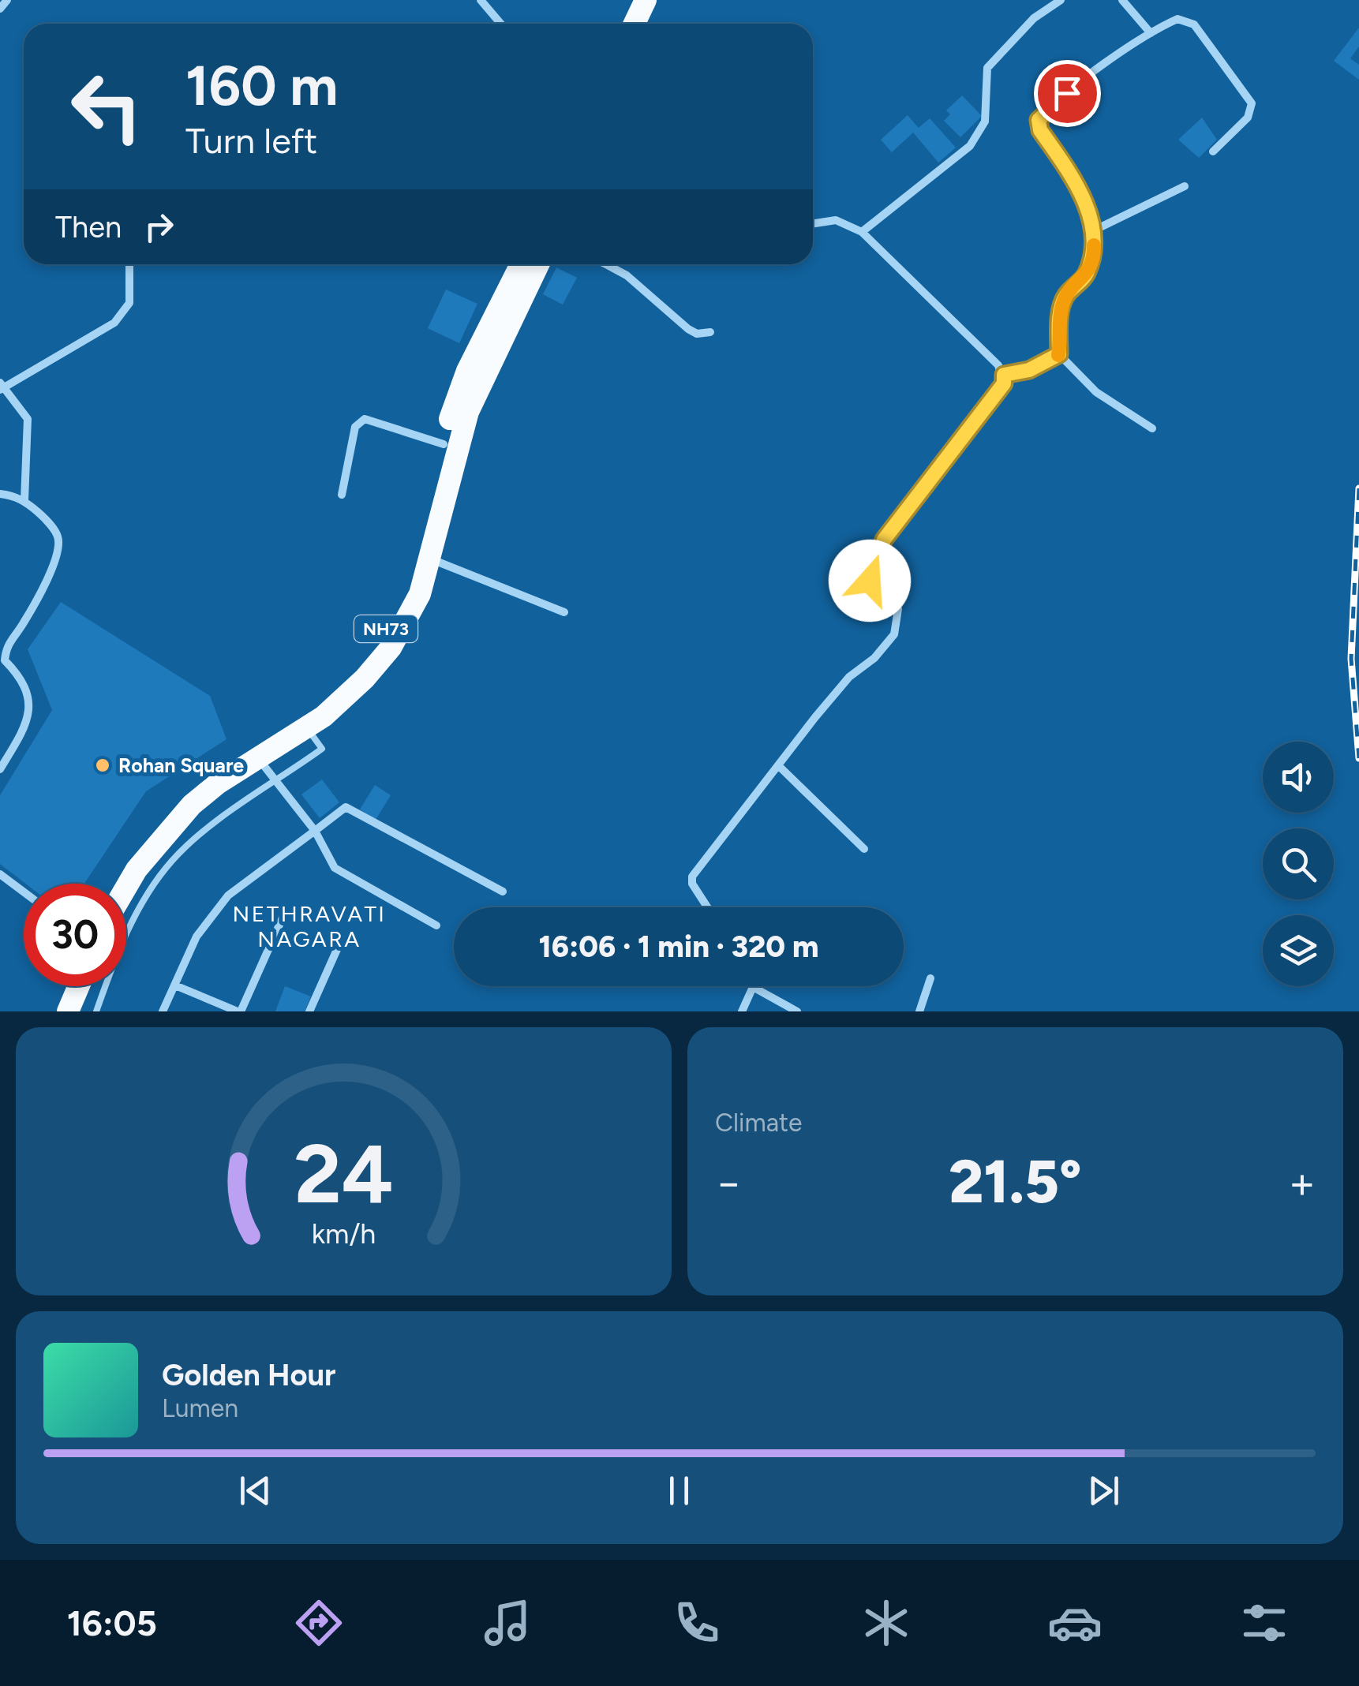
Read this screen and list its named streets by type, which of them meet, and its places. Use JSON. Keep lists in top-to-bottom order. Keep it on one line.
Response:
{"streets":{"highway":["NH73"]},"districts":["NETHRAVATI NAGARA"],"places":["Rohan Square"],"page":{"turn":["160 m","Turn left"],"then":"Then","limit":"30","trip":"16:06 · 1 min · 320 m","tile":"Climate","heat":["−","21.5°","+"],"song":["Golden Hour","Lumen"],"tabs":"16:05","gauge":["24","km/h"]}}
